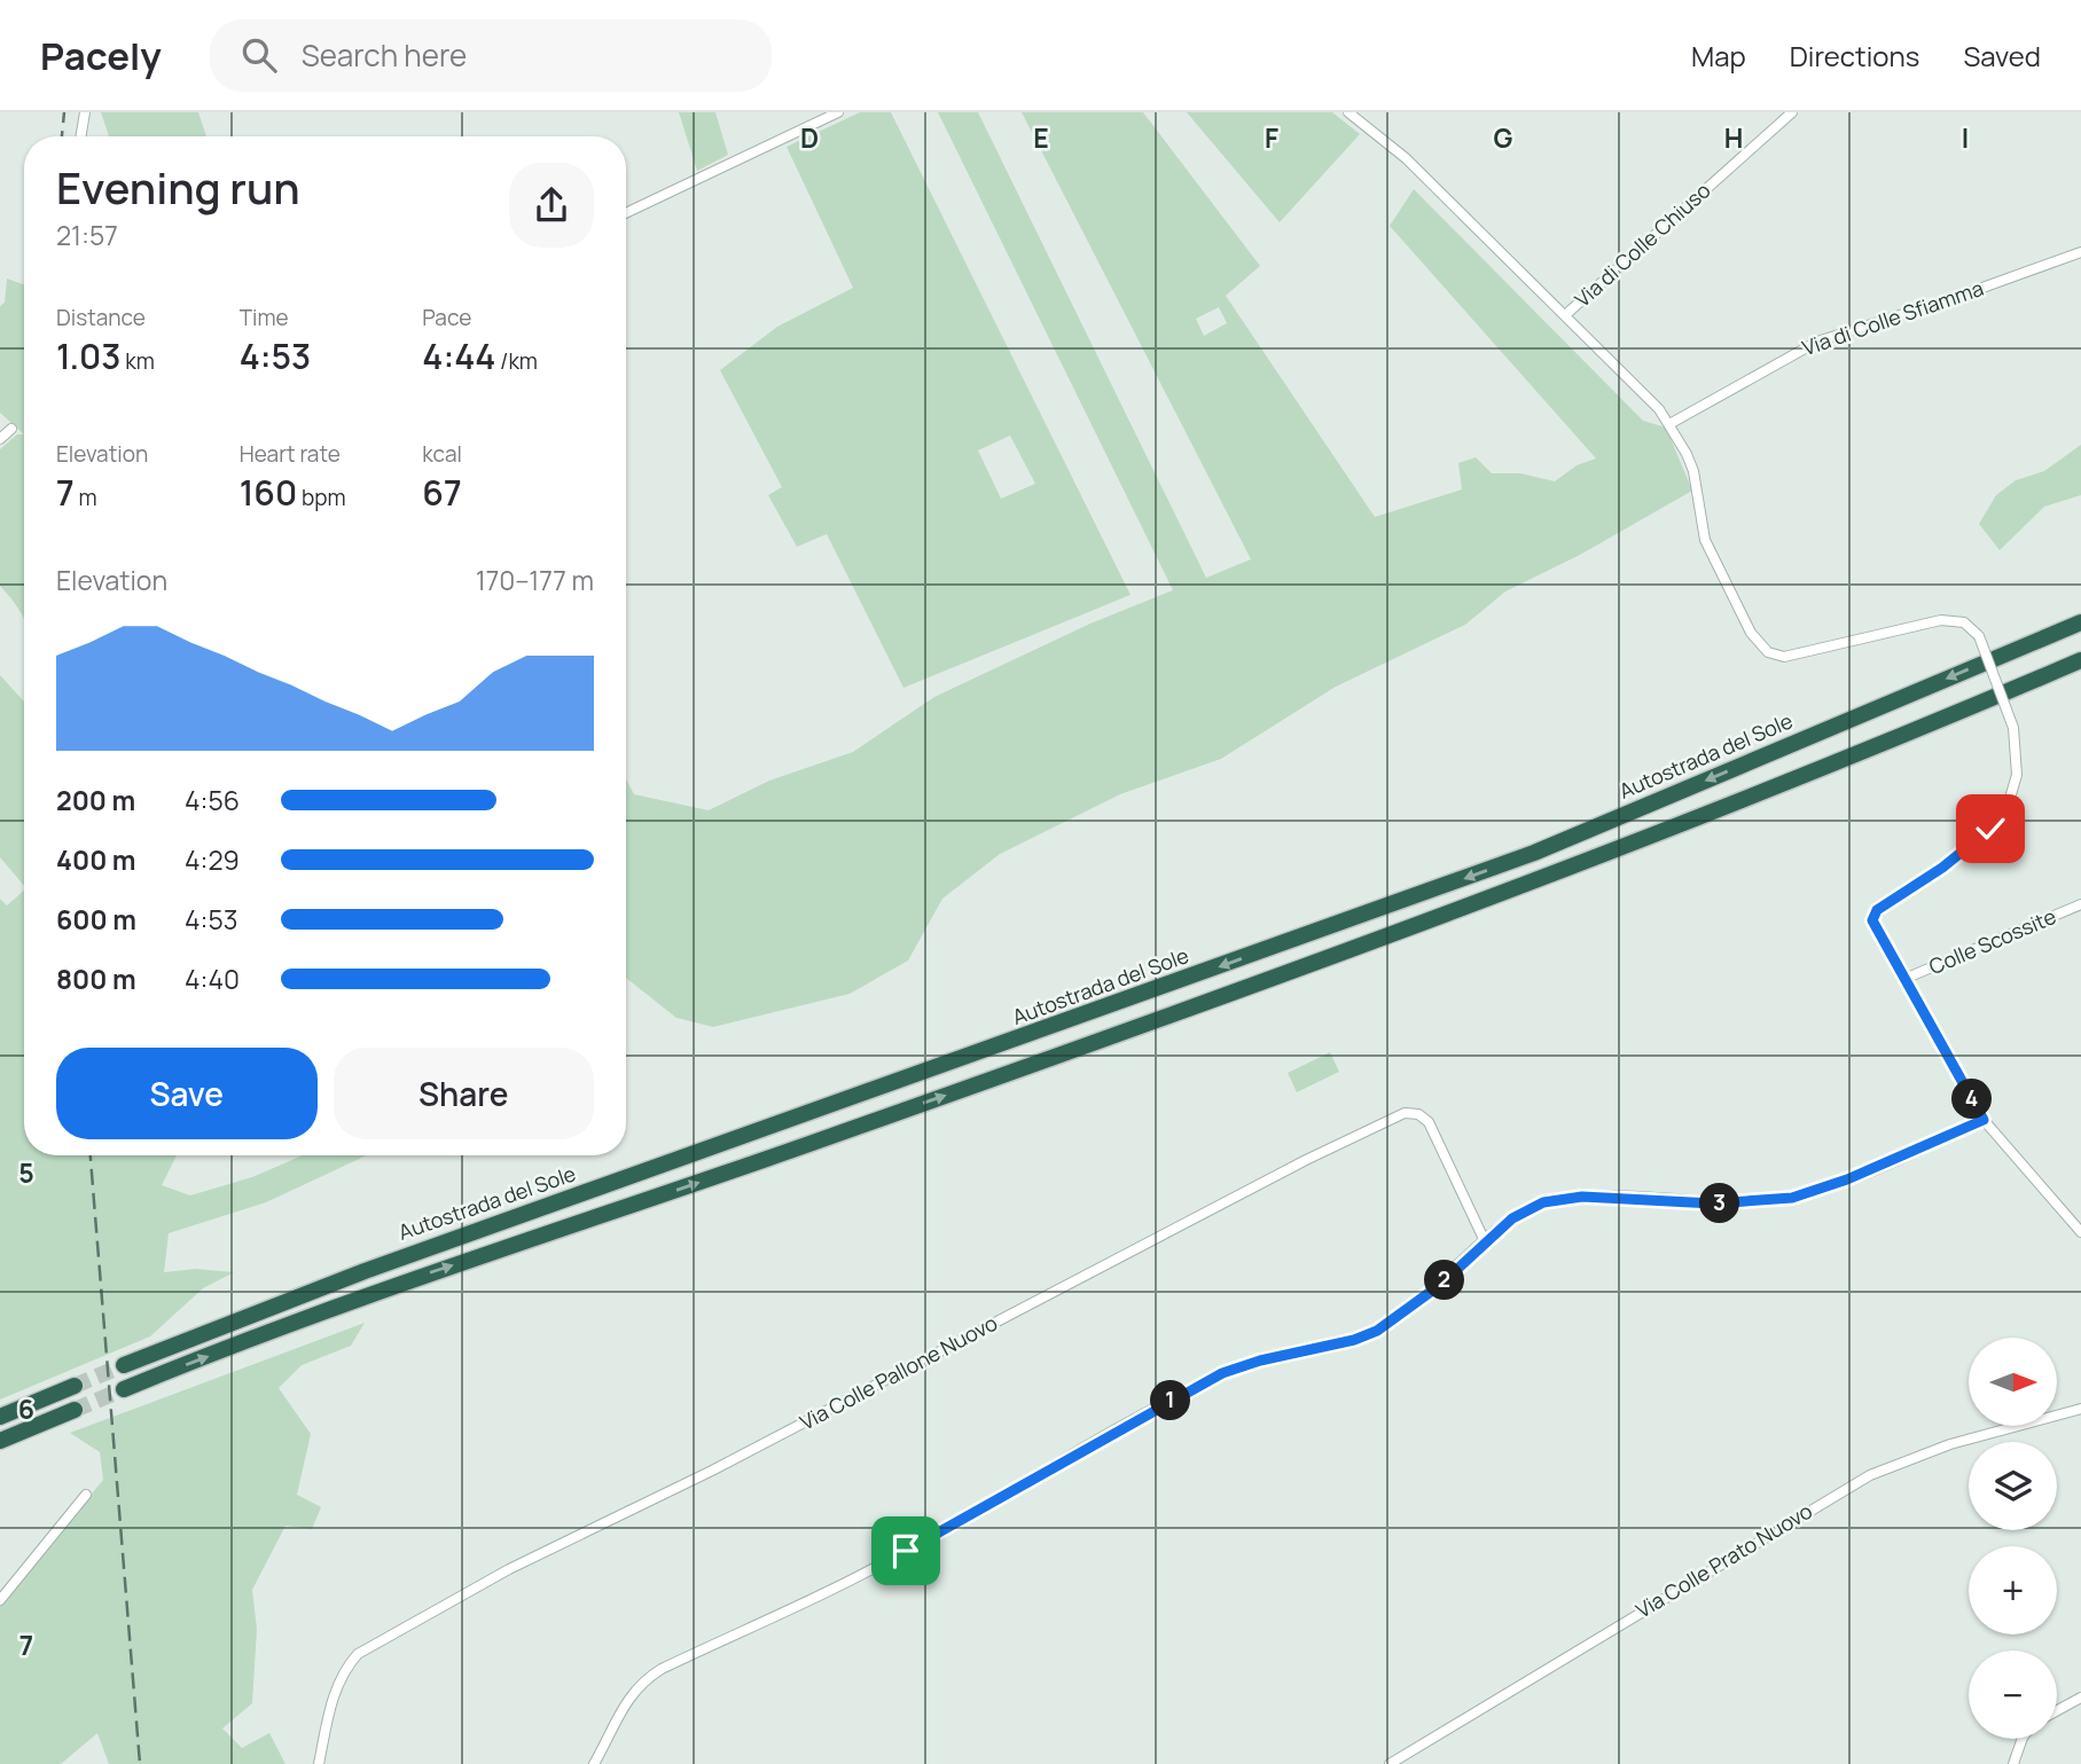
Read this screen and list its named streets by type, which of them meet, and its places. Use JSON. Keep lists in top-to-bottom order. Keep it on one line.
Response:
{"streets":{"highway":["Autostrada del Sole"],"street":["Via di Colle Chiuso","Via di Colle Sfiamma","Colle Scossite","Via Colle Pallone Nuovo","Via Colle Prato Nuovo"]},"north":"right","page":{"header":"Pacely","search":"Search here","nav":["Map","Directions","Saved"],"heading":["Evening run","21:57"],"stats":[["Distance","1.03 km"],["Time","4:53"],["Pace","4:44 /km"],["Elevation","7 m"],["Heart rate","160 bpm"],["kcal","67"]],"chart":["Elevation","170–177 m"],"list":[{"name":"200 m","note":"4:56"},{"name":"400 m","note":"4:29"},{"name":"600 m","note":"4:53"},{"name":"800 m","note":"4:40"}],"buttons":["Save","Share"],"pins":["4","3","2","1"],"map_buttons":["+","−"]},"grid":{"columns":["D","E","F","G","H","I"],"rows":["5","6","7"]}}
